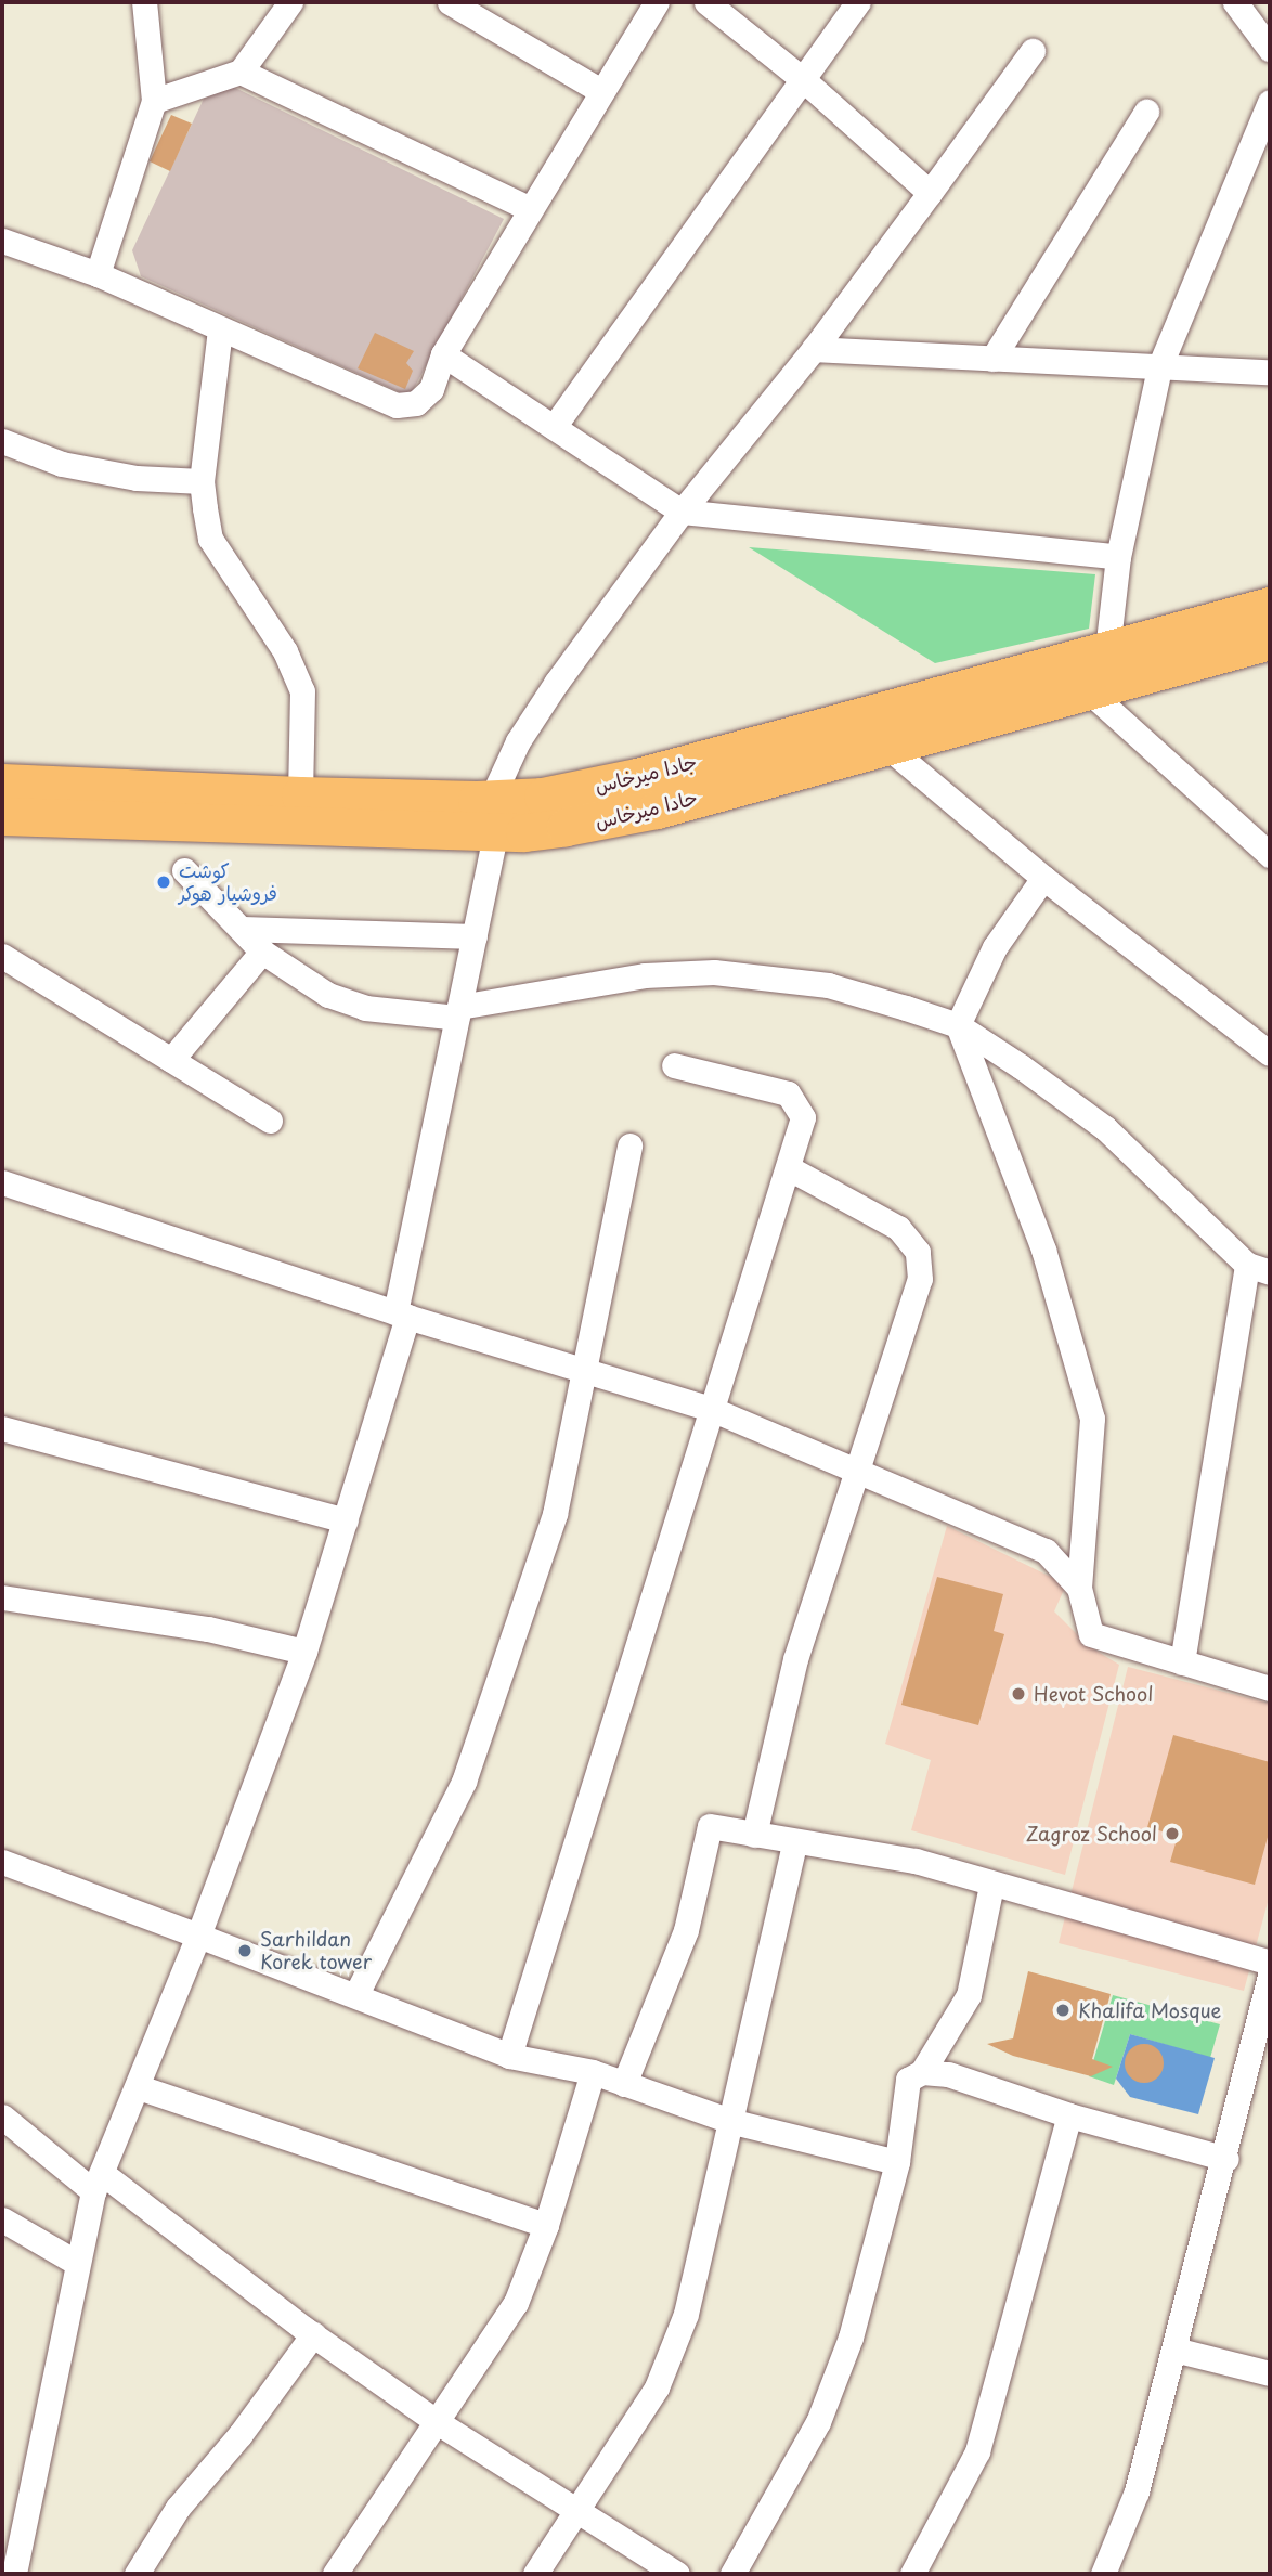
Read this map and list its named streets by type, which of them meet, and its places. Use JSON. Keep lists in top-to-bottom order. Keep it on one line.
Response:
{"streets":{"main road":["جادا ميرخاس","حادا ميرخاس"]},"crossings":[["جادا ميرخاس","حادا ميرخاس"]],"places":["كوشت فروشيار هوكر","Hevot School","Zagroz School","Sarhildan Korek tower","Khalifa Mosque"]}
